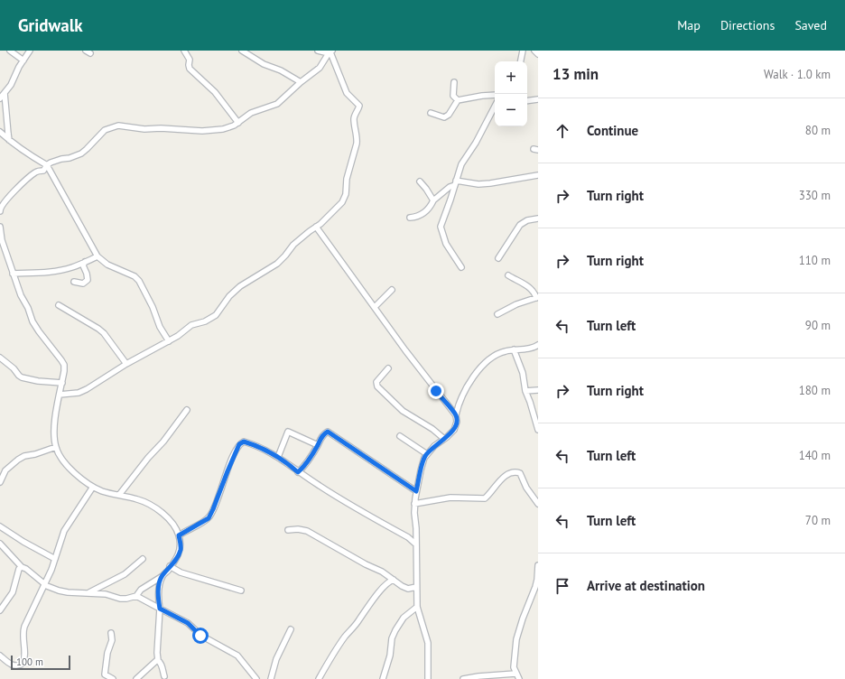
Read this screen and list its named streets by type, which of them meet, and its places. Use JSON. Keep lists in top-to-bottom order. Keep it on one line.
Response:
{"scale_bar":"100 m","page":{"header":"Gridwalk","nav":["Map","Directions","Saved"],"heading":["13 min","Walk · 1.0 km"],"map_buttons":["+","−"],"list":[["Continue","80 m"],["Turn right","330 m"],["Turn right","110 m"],["Turn left","90 m"],["Turn right","180 m"],["Turn left","140 m"],["Turn left","70 m"],"Arrive at destination"],"scale":"100 m"}}
